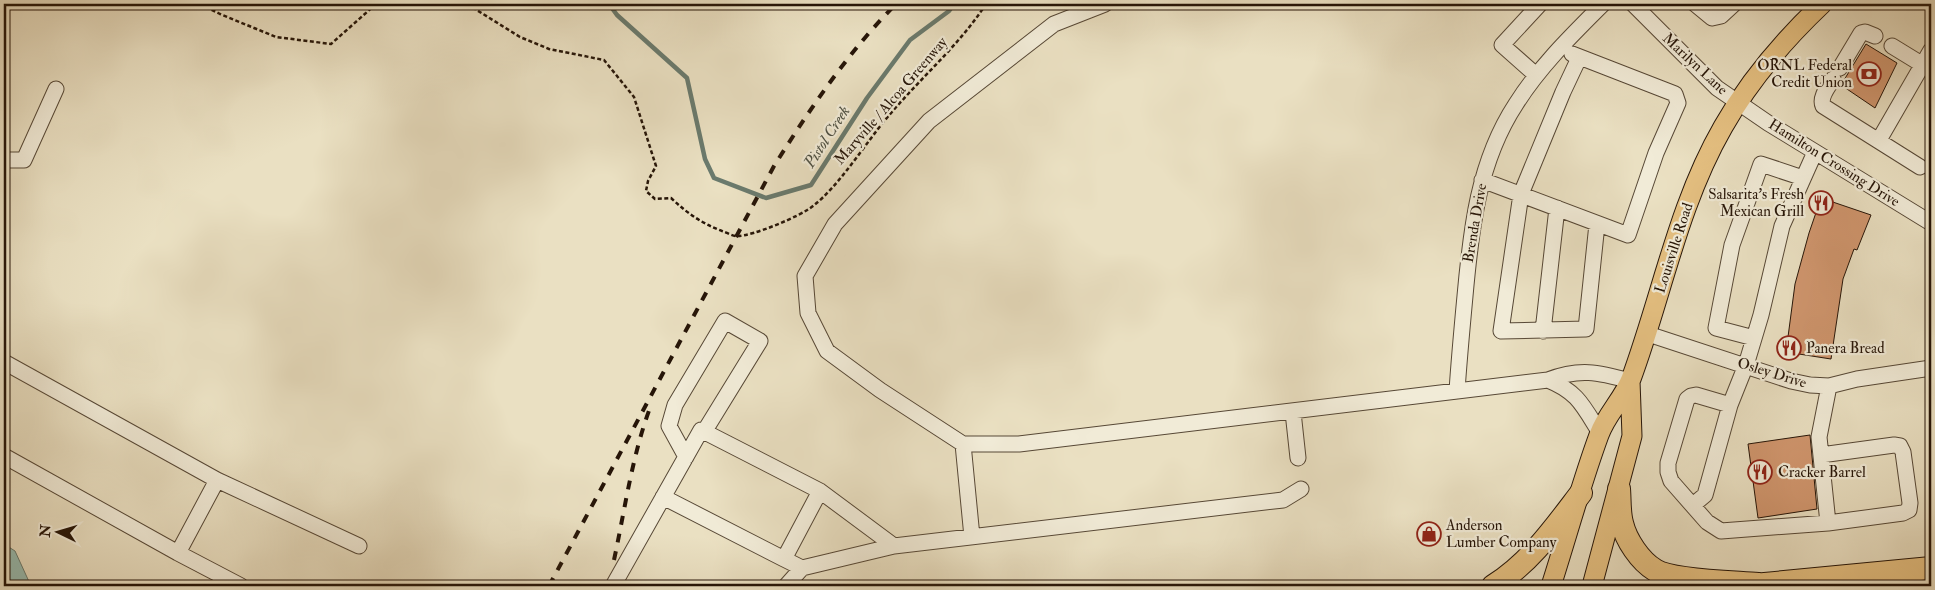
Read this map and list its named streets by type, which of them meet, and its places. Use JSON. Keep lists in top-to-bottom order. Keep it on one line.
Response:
{"streets":{"main road":["Louisville Road"],"street":["Marilyn Lane","Hamilton Crossing Drive","Brenda Drive","Osley Drive"],"path":["Maryville / Alcoa Greenway"]},"crossings":[["Marilyn Lane","Hamilton Crossing Drive"],["Marilyn Lane","Louisville Road"],["Hamilton Crossing Drive","Louisville Road"],["Louisville Road","Osley Drive"]],"water":["Pistol Creek"],"places":{"bank":["ORNL Federal Credit Union"],"restaurant":["Salsarita's Fresh Mexican Grill","Panera Bread","Cracker Barrel"],"shop":["Anderson Lumber Company"]},"north":"left"}
